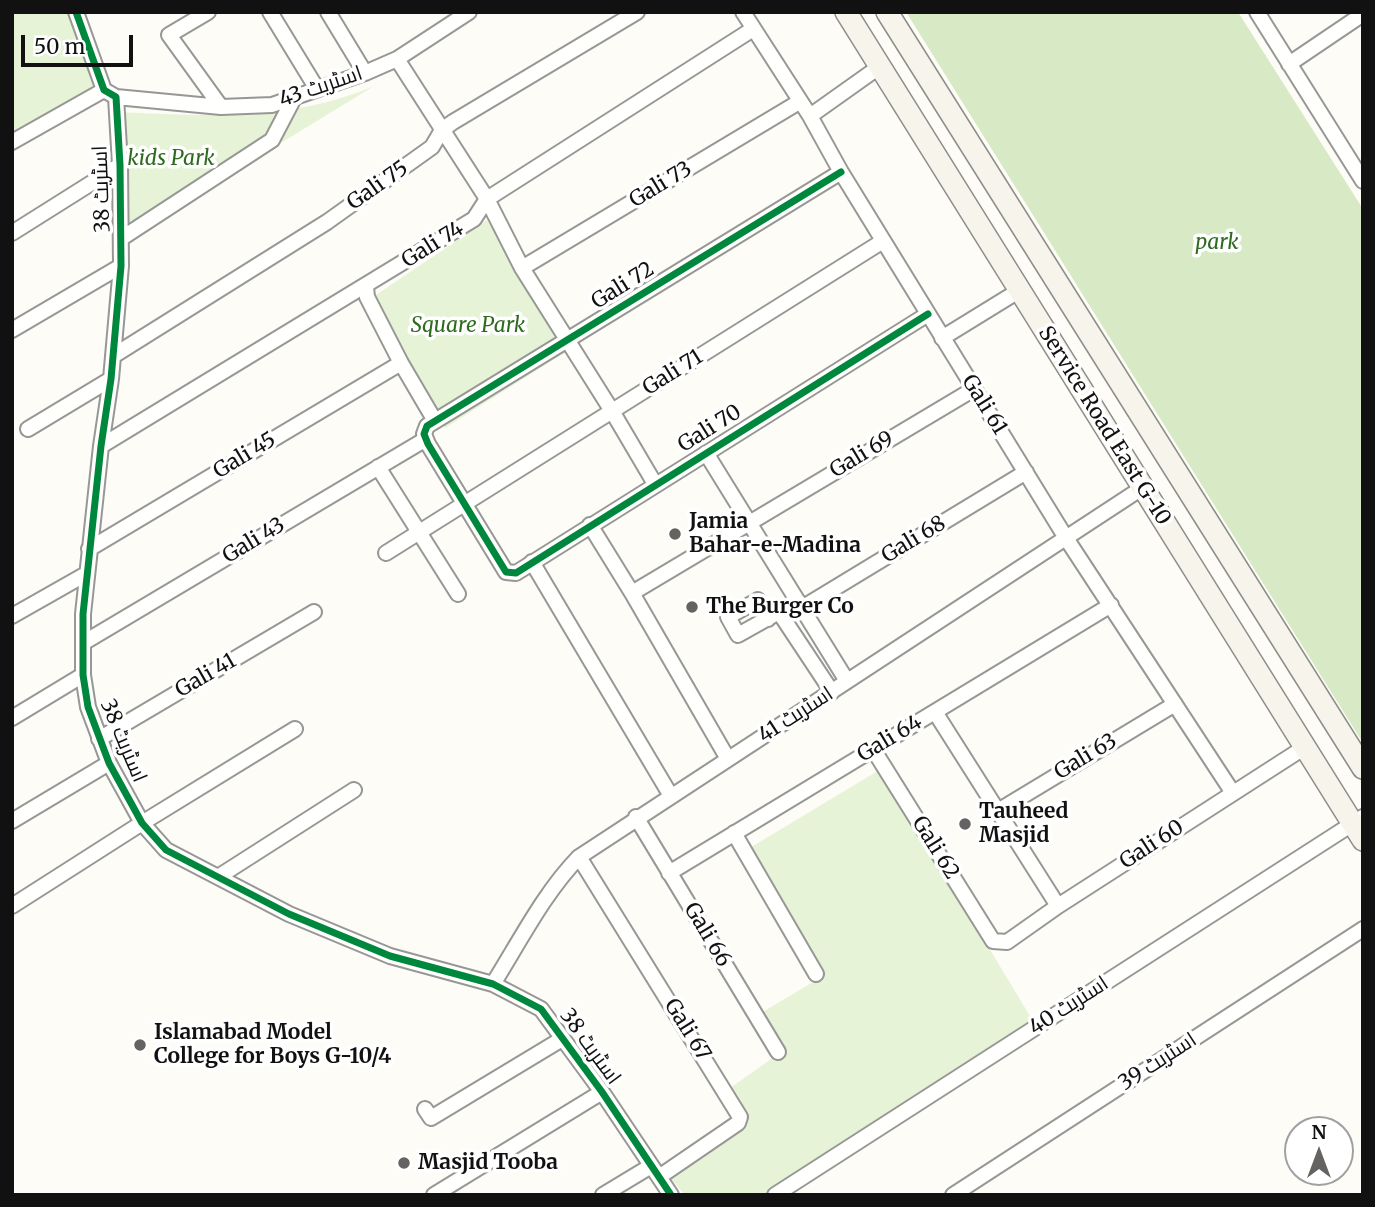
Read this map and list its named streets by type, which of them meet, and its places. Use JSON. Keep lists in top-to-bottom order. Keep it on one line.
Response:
{"streets":{"main road":["Service Road East G-10"],"street":["اسٹریٹ 43","Gali 73","Gali 75","اسٹریٹ 38","Gali 74","Gali 72","Gali 71","Gali 61","Gali 70","Gali 69","Gali 45","Gali 68","Gali 43","Gali 41","اسٹریٹ 41","Gali 64","Gali 63","Gali 60","Gali 62","Gali 66","اسٹریٹ 40","Gali 67","اسٹریٹ 39"]},"crossings":[["اسٹریٹ 43","اسٹریٹ 38"],["Gali 73","Gali 61"],["Gali 75","اسٹریٹ 38"],["اسٹریٹ 38","Gali 74"],["اسٹریٹ 38","Gali 45"],["اسٹریٹ 38","Gali 43"],["اسٹریٹ 38","Gali 41"],["اسٹریٹ 38","اسٹریٹ 41"],["اسٹریٹ 38","Gali 67"],["Gali 74","Gali 61"],["Gali 72","Gali 61"],["Gali 72","Gali 43"],["Gali 71","Gali 61"],["Gali 71","Gali 70"],["Gali 61","Gali 70"],["Gali 61","Gali 69"],["Gali 61","Gali 68"],["Gali 61","اسٹریٹ 41"],["Gali 61","Gali 64"],["Gali 61","Gali 63"],["Gali 61","Gali 60"],["Service Road East G-10","اسٹریٹ 41"],["Service Road East G-10","Gali 60"],["Service Road East G-10","اسٹریٹ 40"],["Gali 68","اسٹریٹ 41"],["اسٹریٹ 41","Gali 66"],["اسٹریٹ 41","Gali 67"],["Gali 64","Gali 62"],["Gali 64","Gali 66"],["Gali 60","Gali 62"]],"parks":["kids Park","park","Square Park"],"places":["Jamia Bahar-e-Madina","The Burger Co","Tauheed Masjid","Islamabad Model College for Boys G-10/4","Masjid Tooba"],"scale_bar":"50 m","north":"top"}
